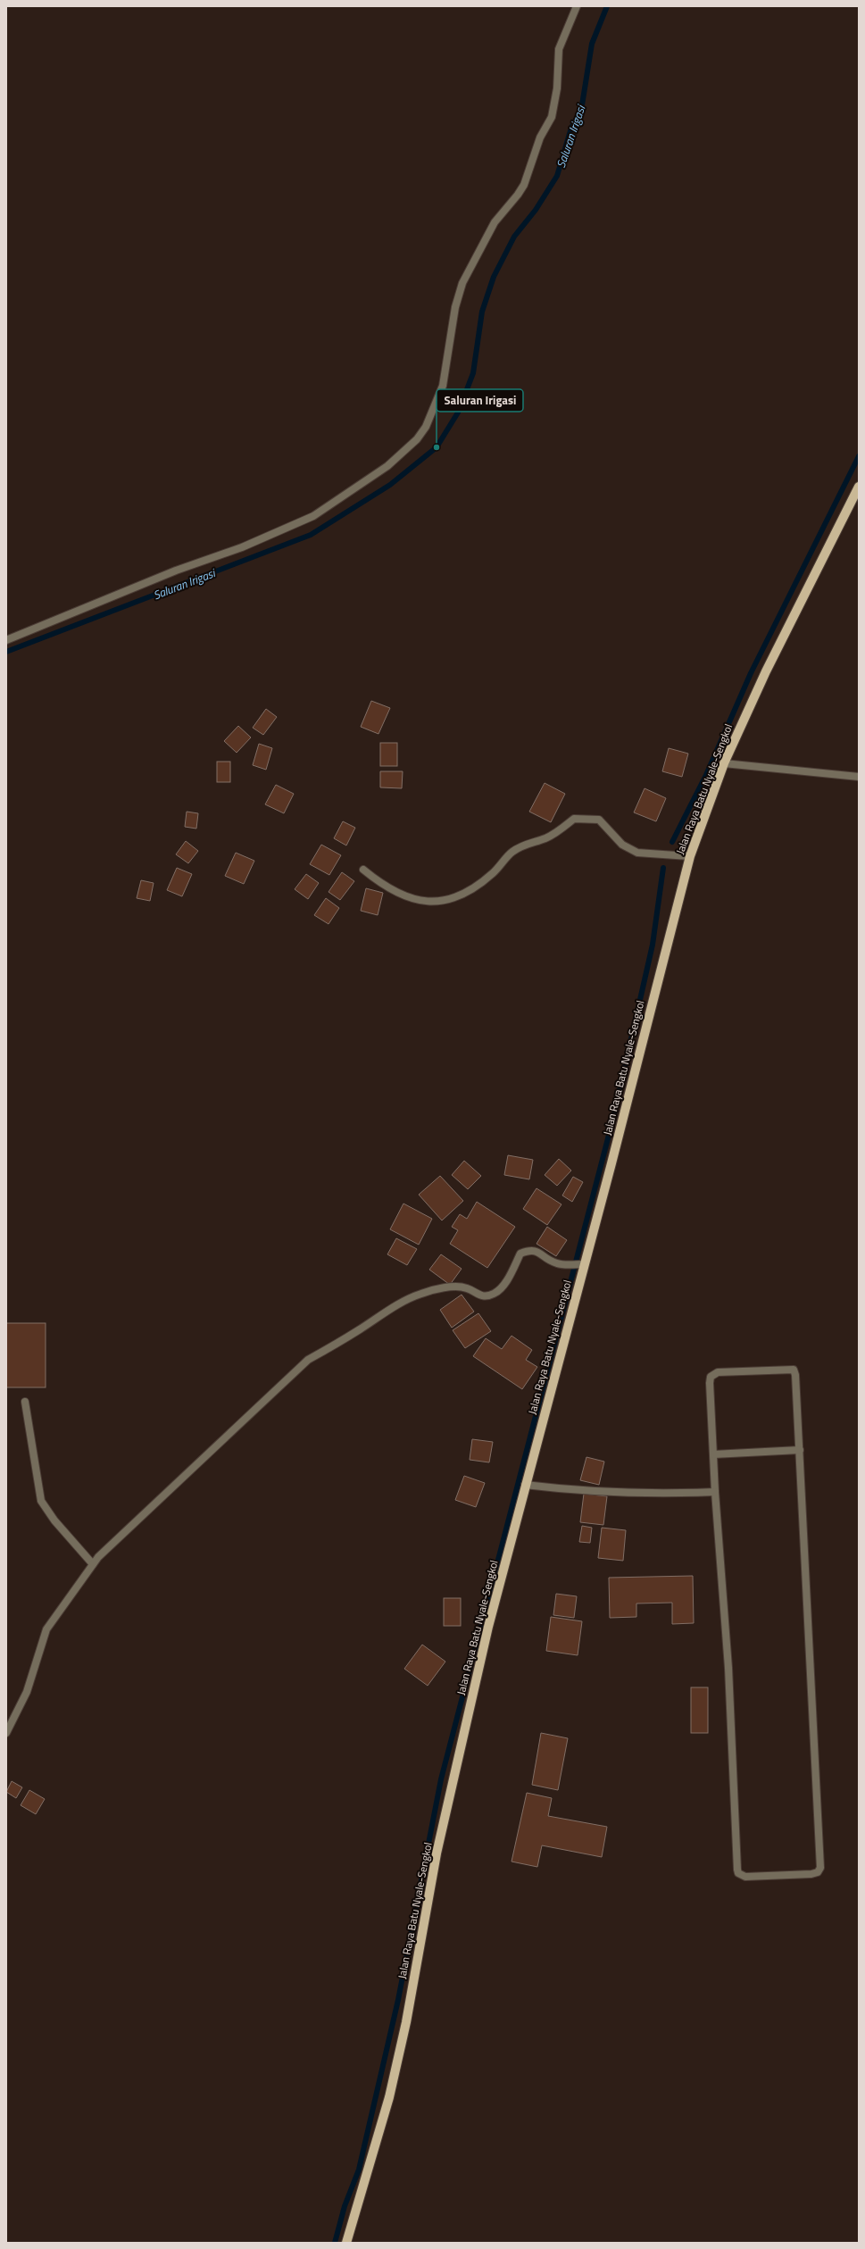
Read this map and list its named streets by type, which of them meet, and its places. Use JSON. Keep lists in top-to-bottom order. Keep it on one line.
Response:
{"streets":{"main road":["Jalan Raya Batu Nyale-Sengkol"]},"water":["Saluran Irigasi"],"places":["Saluran Irigasi"]}
